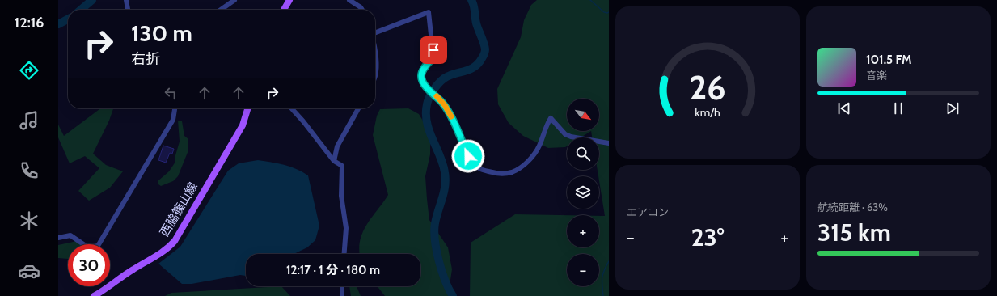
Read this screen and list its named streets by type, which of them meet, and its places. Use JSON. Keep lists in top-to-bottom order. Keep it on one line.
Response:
{"streets":{"main road":["西脇篠山線"]},"north":"bottom right","page":{"tabs":"12:16","turn":["130 m","右折"],"song":["101.5 FM","音楽"],"map_buttons":["+","−"],"tile":["エアコン",["航続距離 · 63%","315 km"]],"heat":["−","23°","+"],"limit":"30","trip":"12:17 · 1 分 · 180 m","gauge":["26","km/h"]}}
